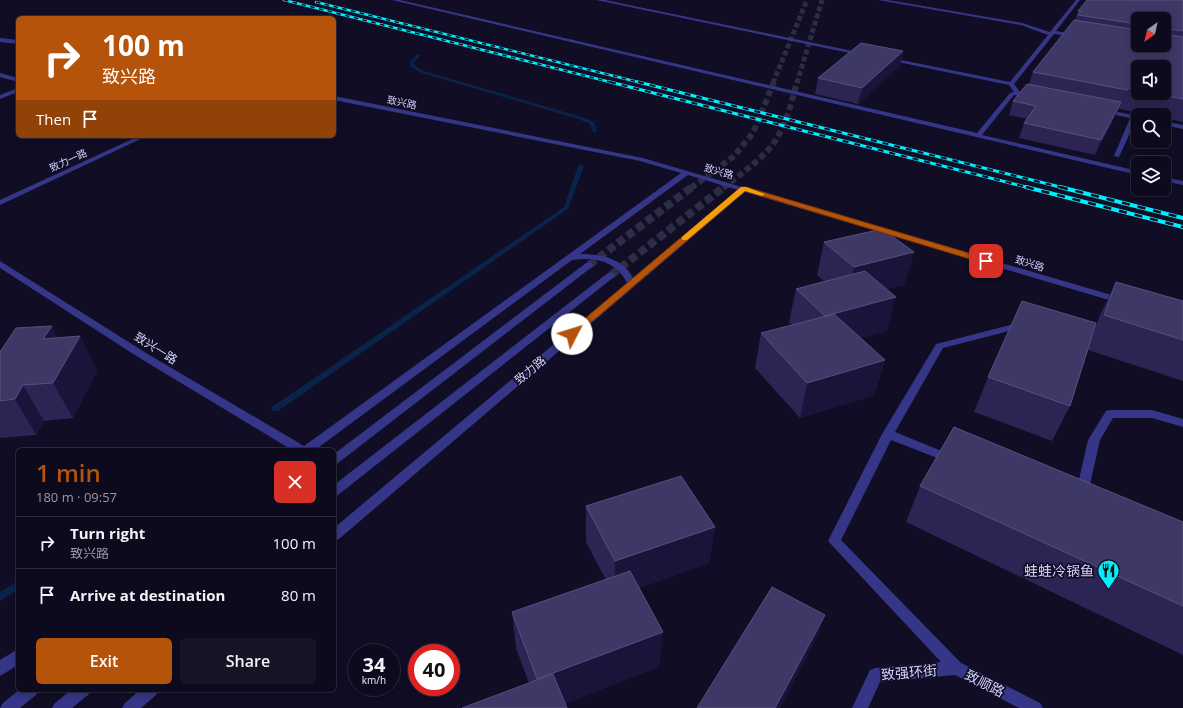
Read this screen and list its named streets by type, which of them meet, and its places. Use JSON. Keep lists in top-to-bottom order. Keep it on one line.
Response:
{"streets":{"street":["致兴路","致力一路","致兴一路","致力路","致强环街","致顺路"]},"crossings":[["致兴路","致力路"],["致强环街","致顺路"]],"places":{"restaurant":["蛙蛙冷锅鱼"]},"north":"bottom left","page":{"turn":["100 m","致兴路"],"then":"Then","heading":["1 min","180 m · 09:57"],"list":[{"name":"Turn right","note":"致兴路","value":"100 m"},{"name":"Arrive at destination","value":"80 m"}],"buttons":["Exit","Share"],"speed":"34 km/h","limit":"40"}}
